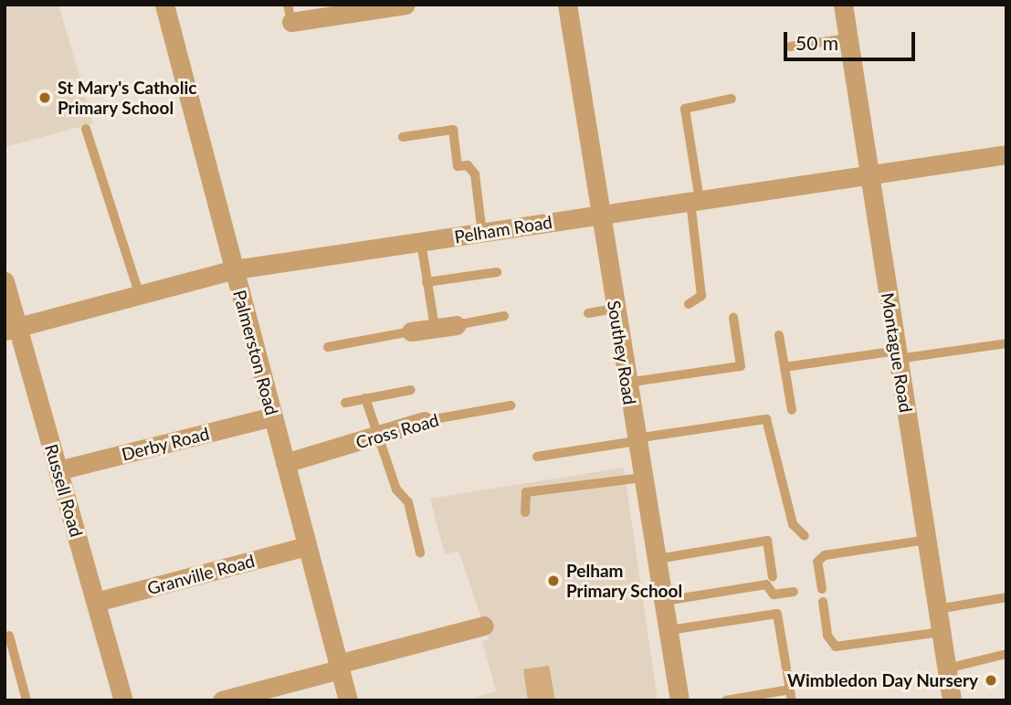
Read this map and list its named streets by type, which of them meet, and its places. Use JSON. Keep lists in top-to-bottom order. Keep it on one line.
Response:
{"streets":{"street":["Pelham Road","Palmerston Road","Southey Road","Montague Road","Cross Road","Derby Road","Russell Road","Granville Road"]},"crossings":[["Pelham Road","Palmerston Road"],["Pelham Road","Southey Road"],["Pelham Road","Montague Road"],["Pelham Road","Russell Road"],["Palmerston Road","Cross Road"],["Palmerston Road","Derby Road"],["Palmerston Road","Granville Road"],["Derby Road","Russell Road"],["Russell Road","Granville Road"]],"places":["St Mary's Catholic Primary School","Pelham Primary School","Wimbledon Day Nursery"],"scale_bar":"50 m"}
